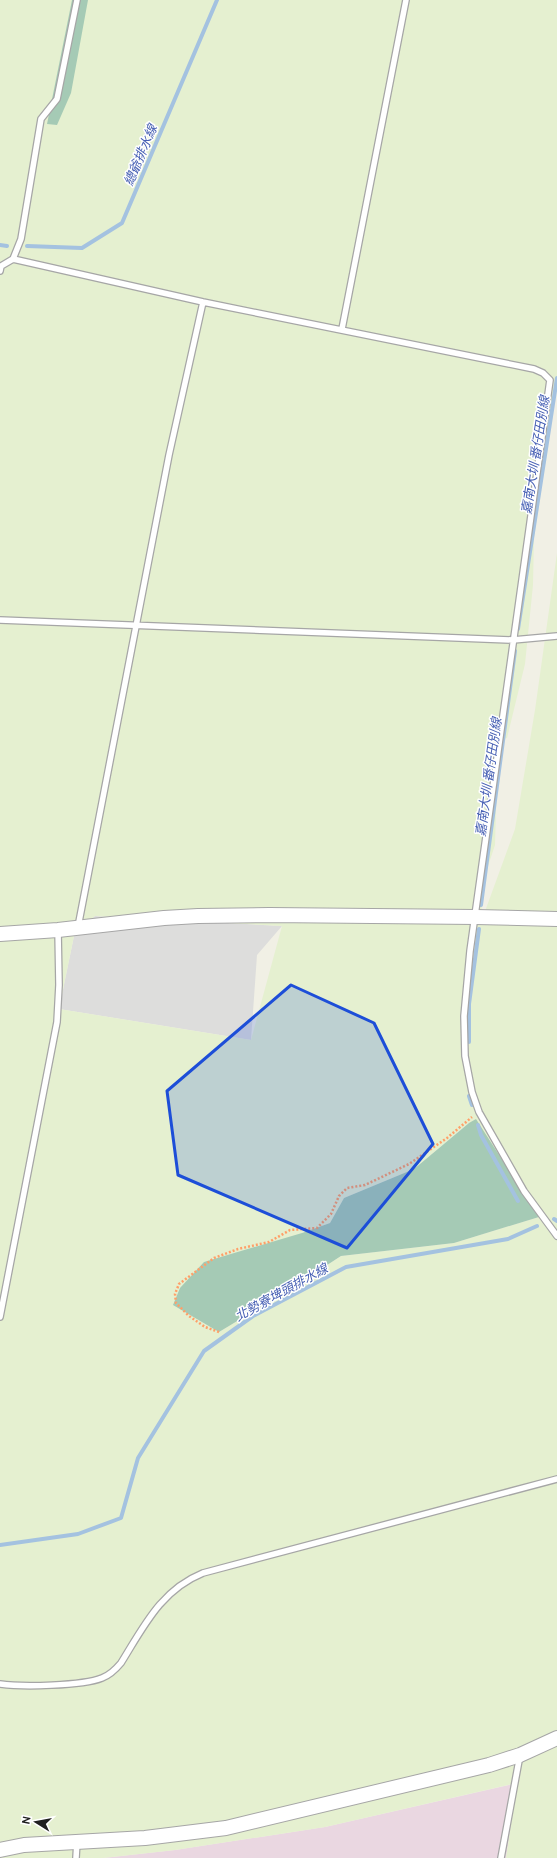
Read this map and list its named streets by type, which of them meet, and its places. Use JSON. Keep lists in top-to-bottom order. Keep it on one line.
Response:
{"water":["總爺排水線","嘉南大圳 番仔田別線","北勢寮埤頭排水線"],"north":"left"}
